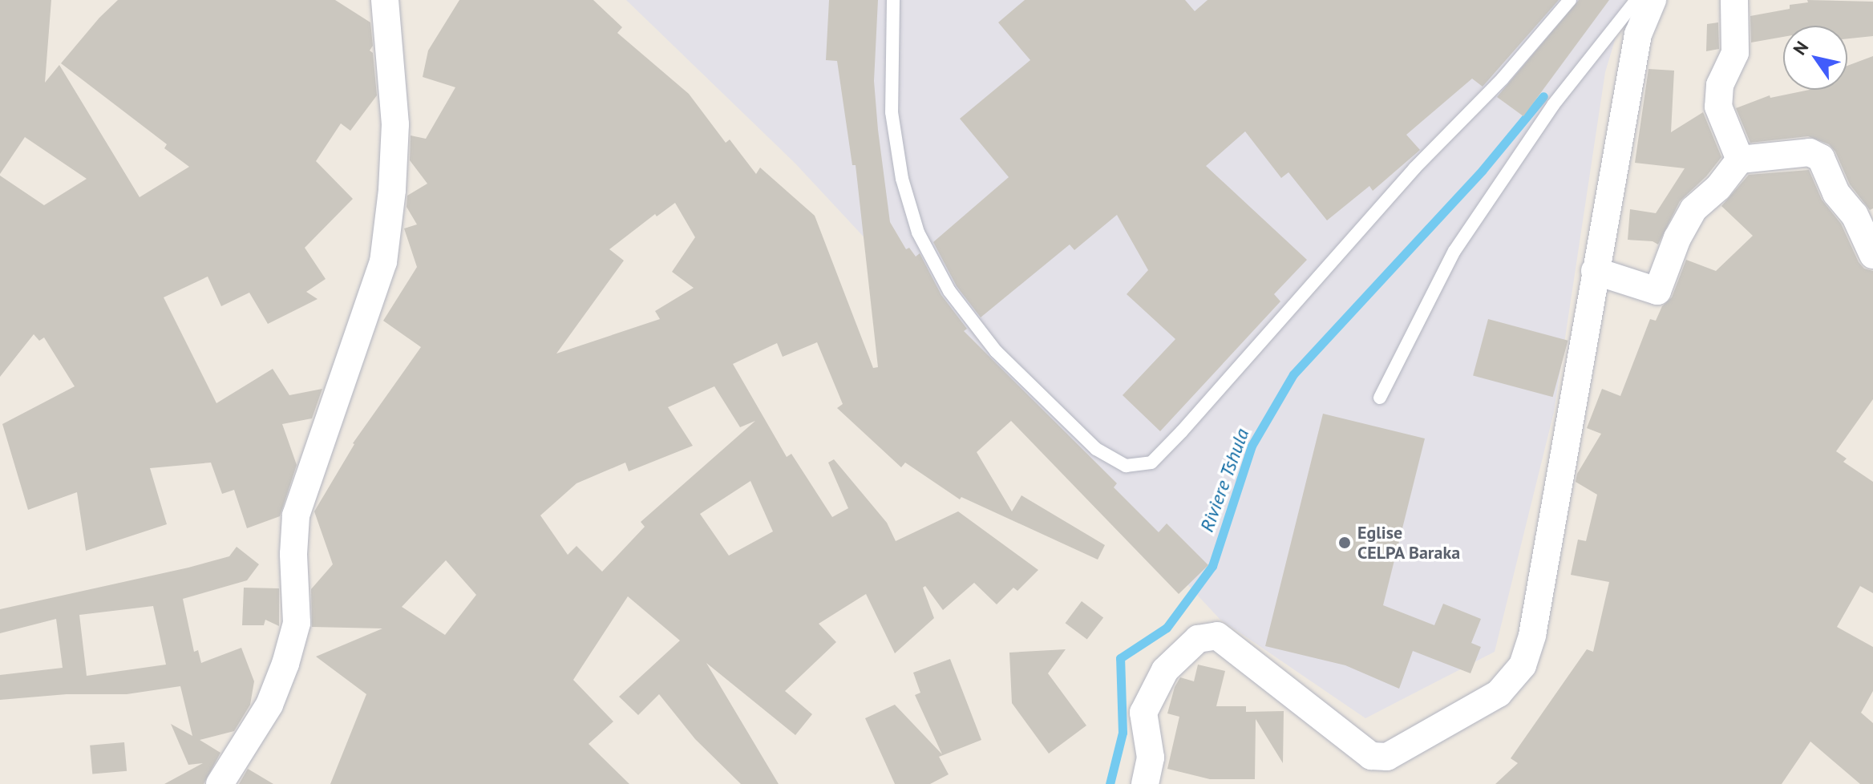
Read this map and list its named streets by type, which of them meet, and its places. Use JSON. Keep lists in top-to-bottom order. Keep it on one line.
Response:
{"water":["Riviere Tshula"],"places":["Eglise CELPA Baraka"],"north":"top left"}
